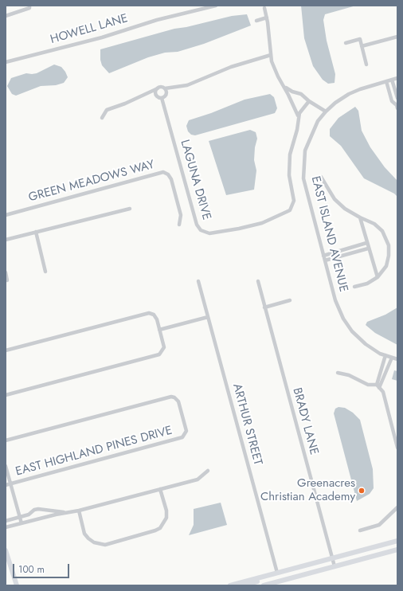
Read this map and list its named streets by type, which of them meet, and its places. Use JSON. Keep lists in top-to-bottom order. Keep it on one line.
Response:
{"streets":{"street":["HOWELL LANE","LAGUNA DRIVE","GREEN MEADOWS WAY","EAST ISLAND AVENUE","BRADY LANE","ARTHUR STREET","EAST HIGHLAND PINES DRIVE"]},"places":["Greenacres Christian Academy"],"scale_bar":"100 m"}
